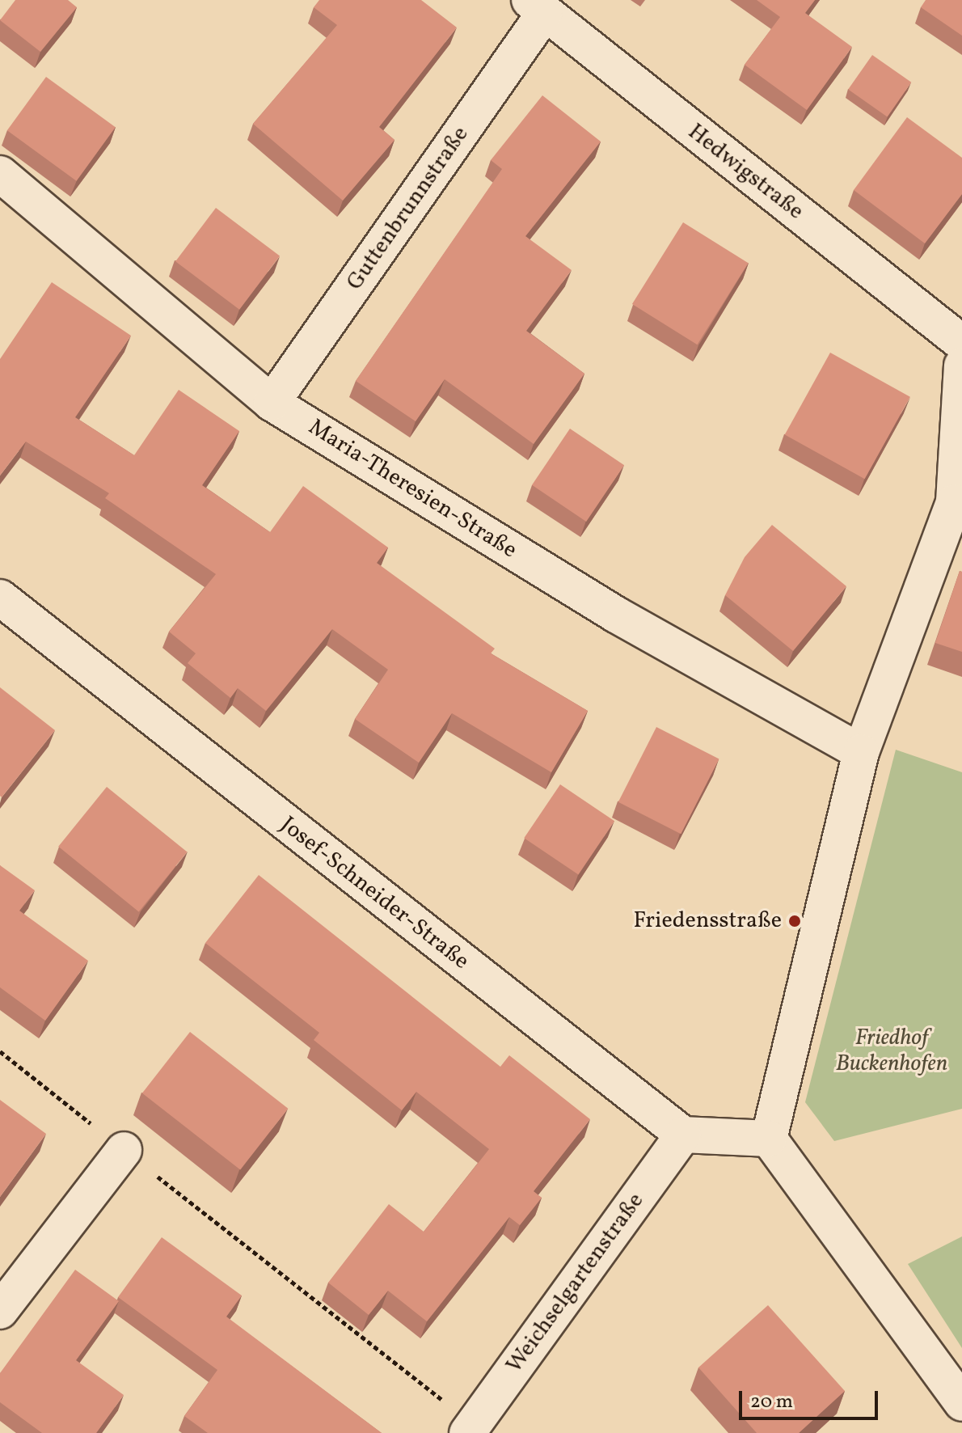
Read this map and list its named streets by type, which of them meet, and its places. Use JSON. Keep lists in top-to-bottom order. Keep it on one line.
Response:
{"streets":{"street":["Hedwigstraße","Guttenbrunnstraße","Maria-Theresien-Straße","Josef-Schneider-Straße","Weichselgartenstraße"]},"crossings":[["Hedwigstraße","Guttenbrunnstraße"],["Guttenbrunnstraße","Maria-Theresien-Straße"],["Josef-Schneider-Straße","Weichselgartenstraße"]],"parks":["Friedhof Buckenhofen"],"places":["Friedensstraße"],"scale_bar":"20 m"}
